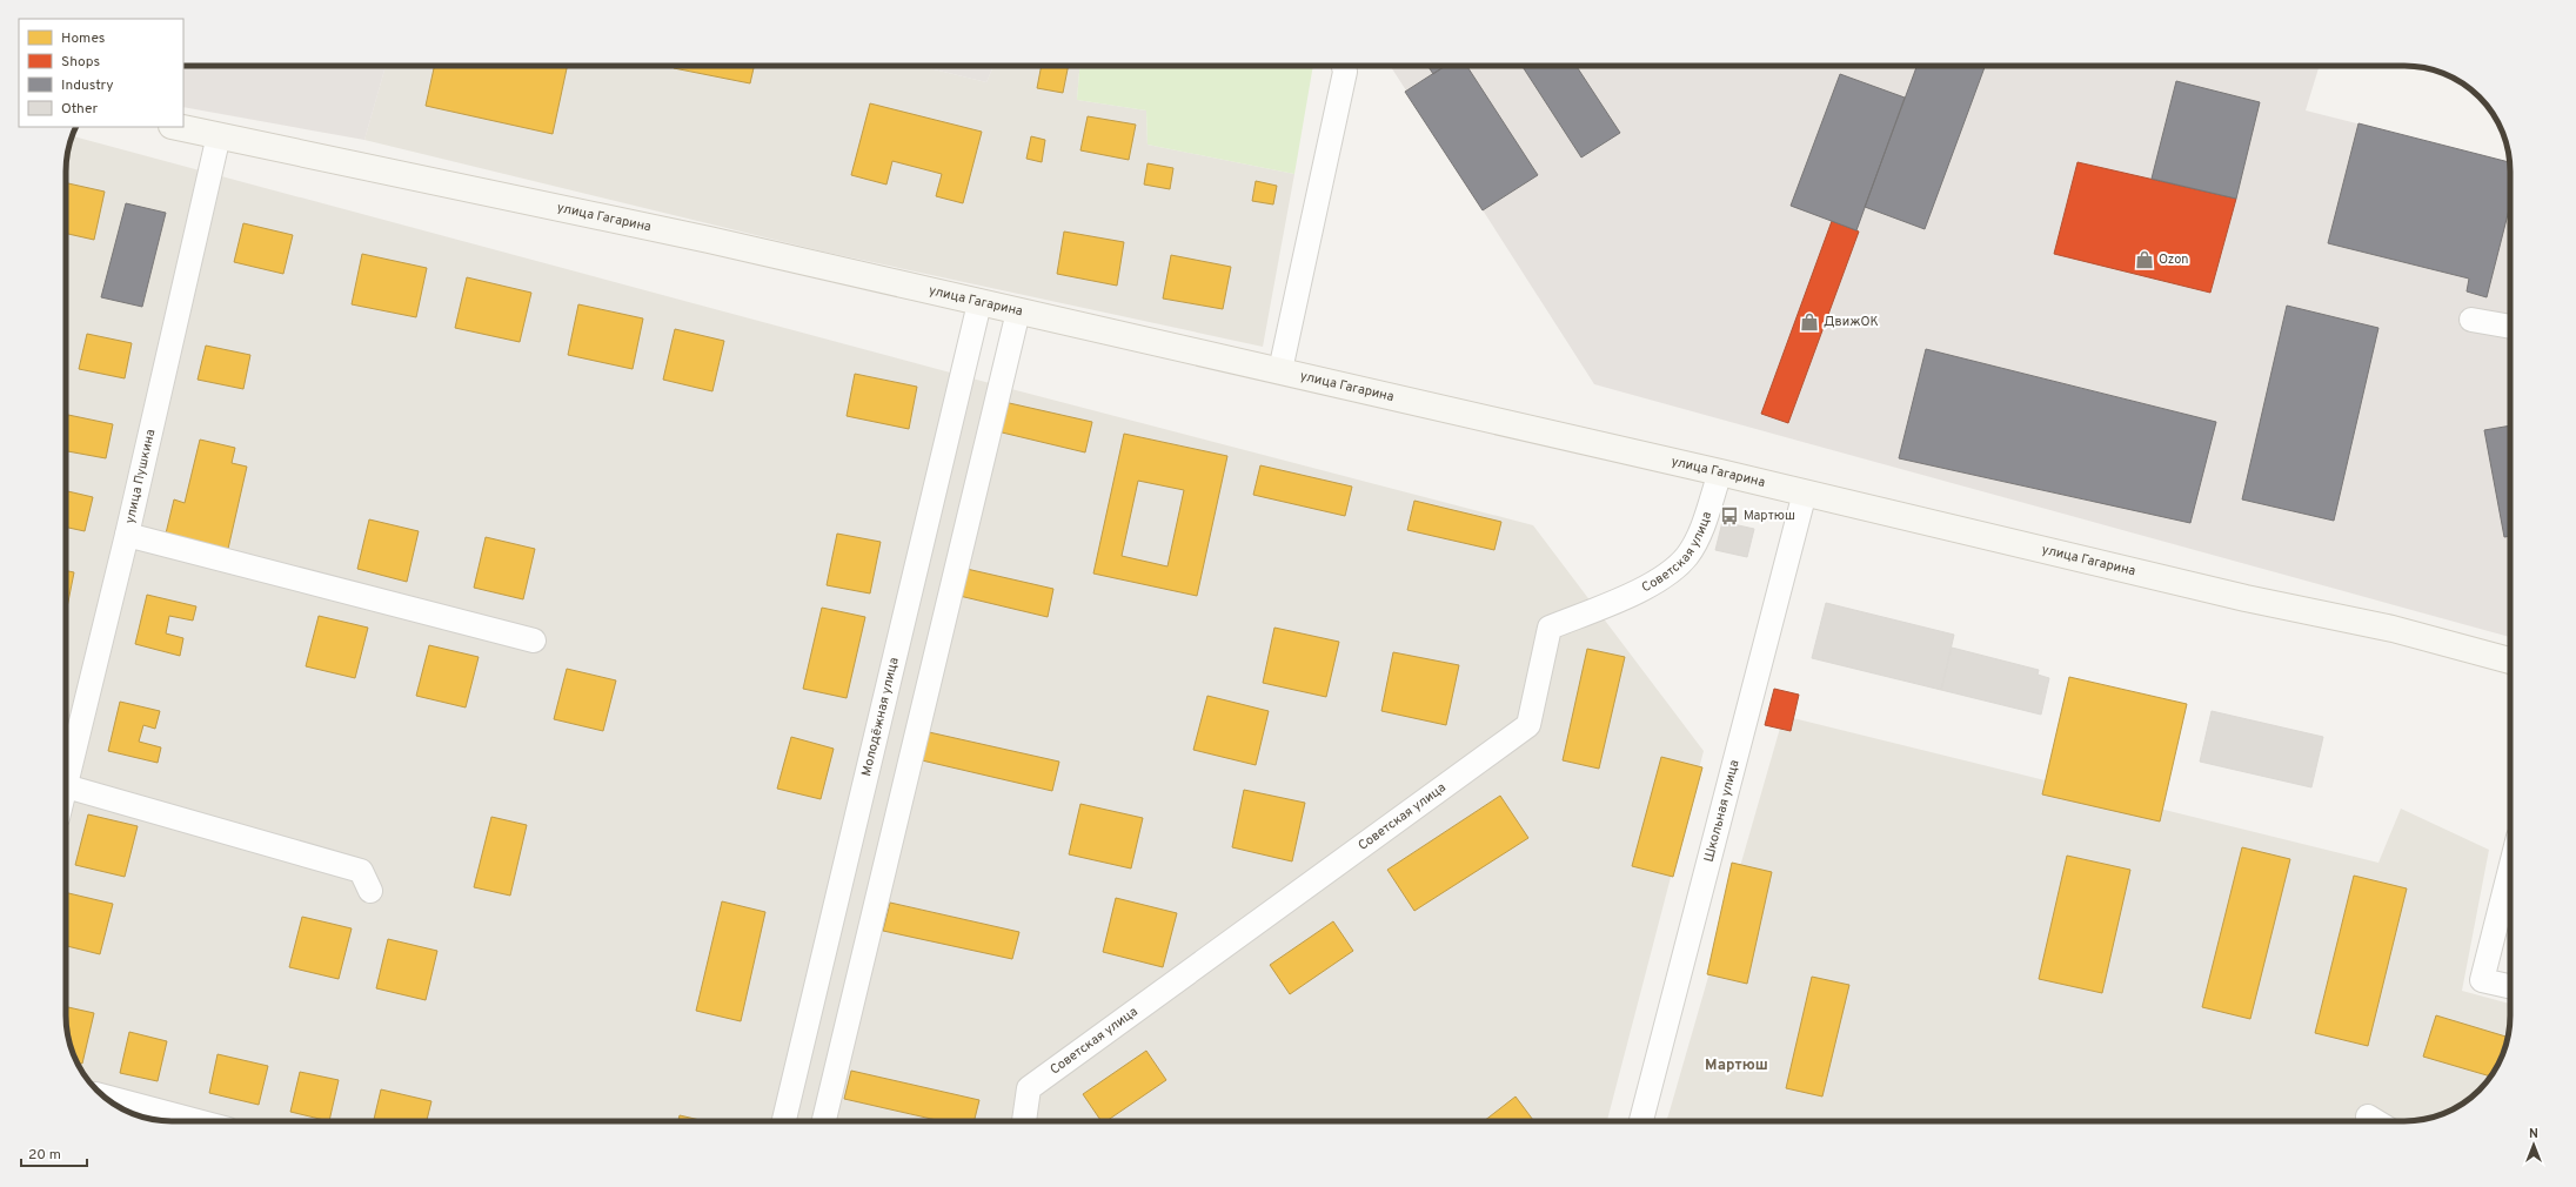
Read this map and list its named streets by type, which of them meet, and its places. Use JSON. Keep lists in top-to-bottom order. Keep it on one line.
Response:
{"streets":{"main road":["улица Гагарина"],"street":["улица Пушкина","Советская улица","Молодёжная улица","Школьная улица"]},"crossings":[["улица Гагарина","улица Пушкина"],["улица Гагарина","Советская улица"],["улица Гагарина","Молодёжная улица"],["улица Гагарина","Школьная улица"]],"districts":["Мартюш"],"places":{"shop":["Ozon","ДвижОК"],"bus stop":["Мартюш"]},"legend":["Homes","Shops","Industry","Other"],"scale_bar":"20 m","north":"top"}
